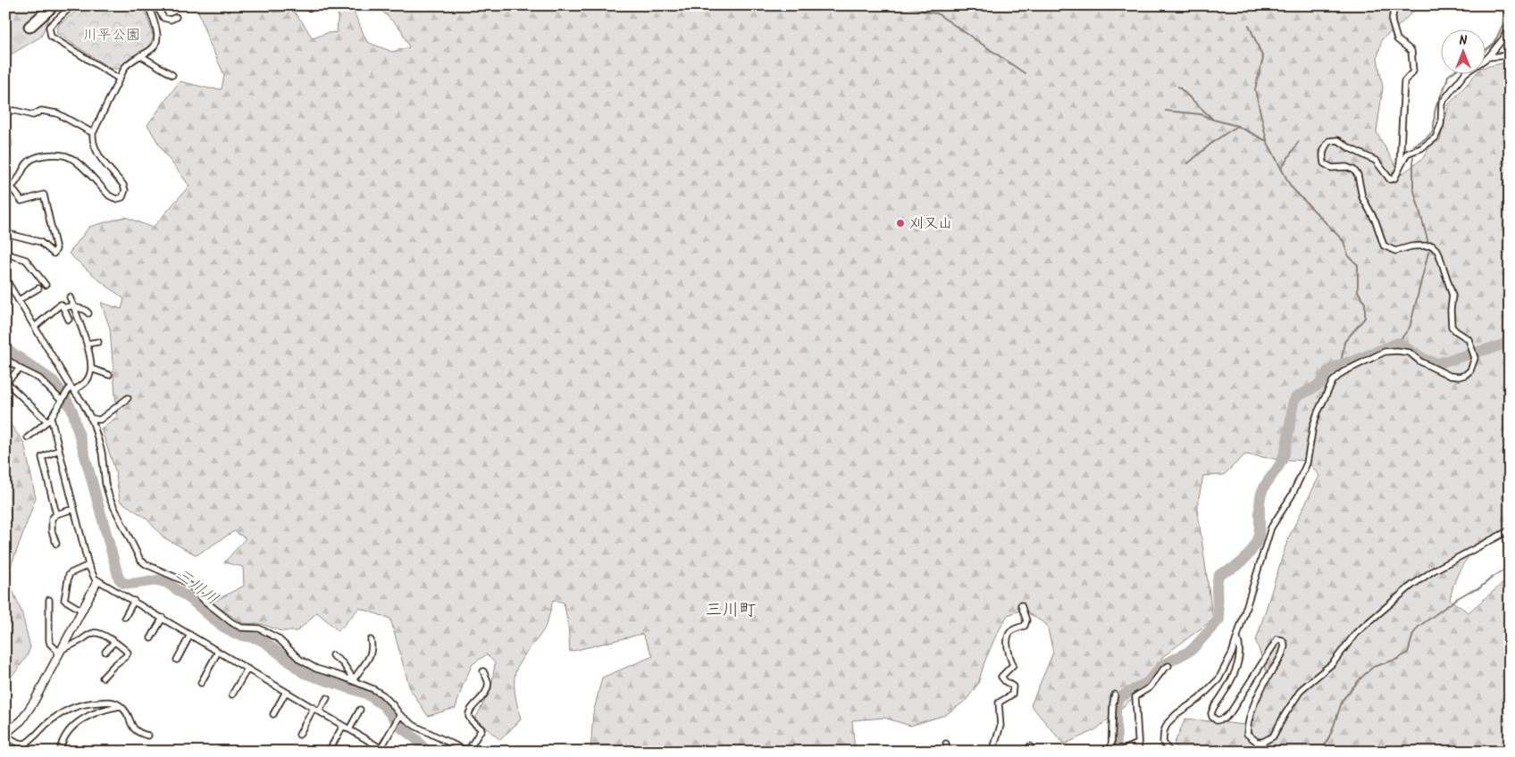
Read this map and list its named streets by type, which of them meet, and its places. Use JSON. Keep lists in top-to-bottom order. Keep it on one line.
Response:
{"districts":["三川町"],"water":["三川川"],"parks":["川平公園"],"places":["刈又山"],"north":"top"}
